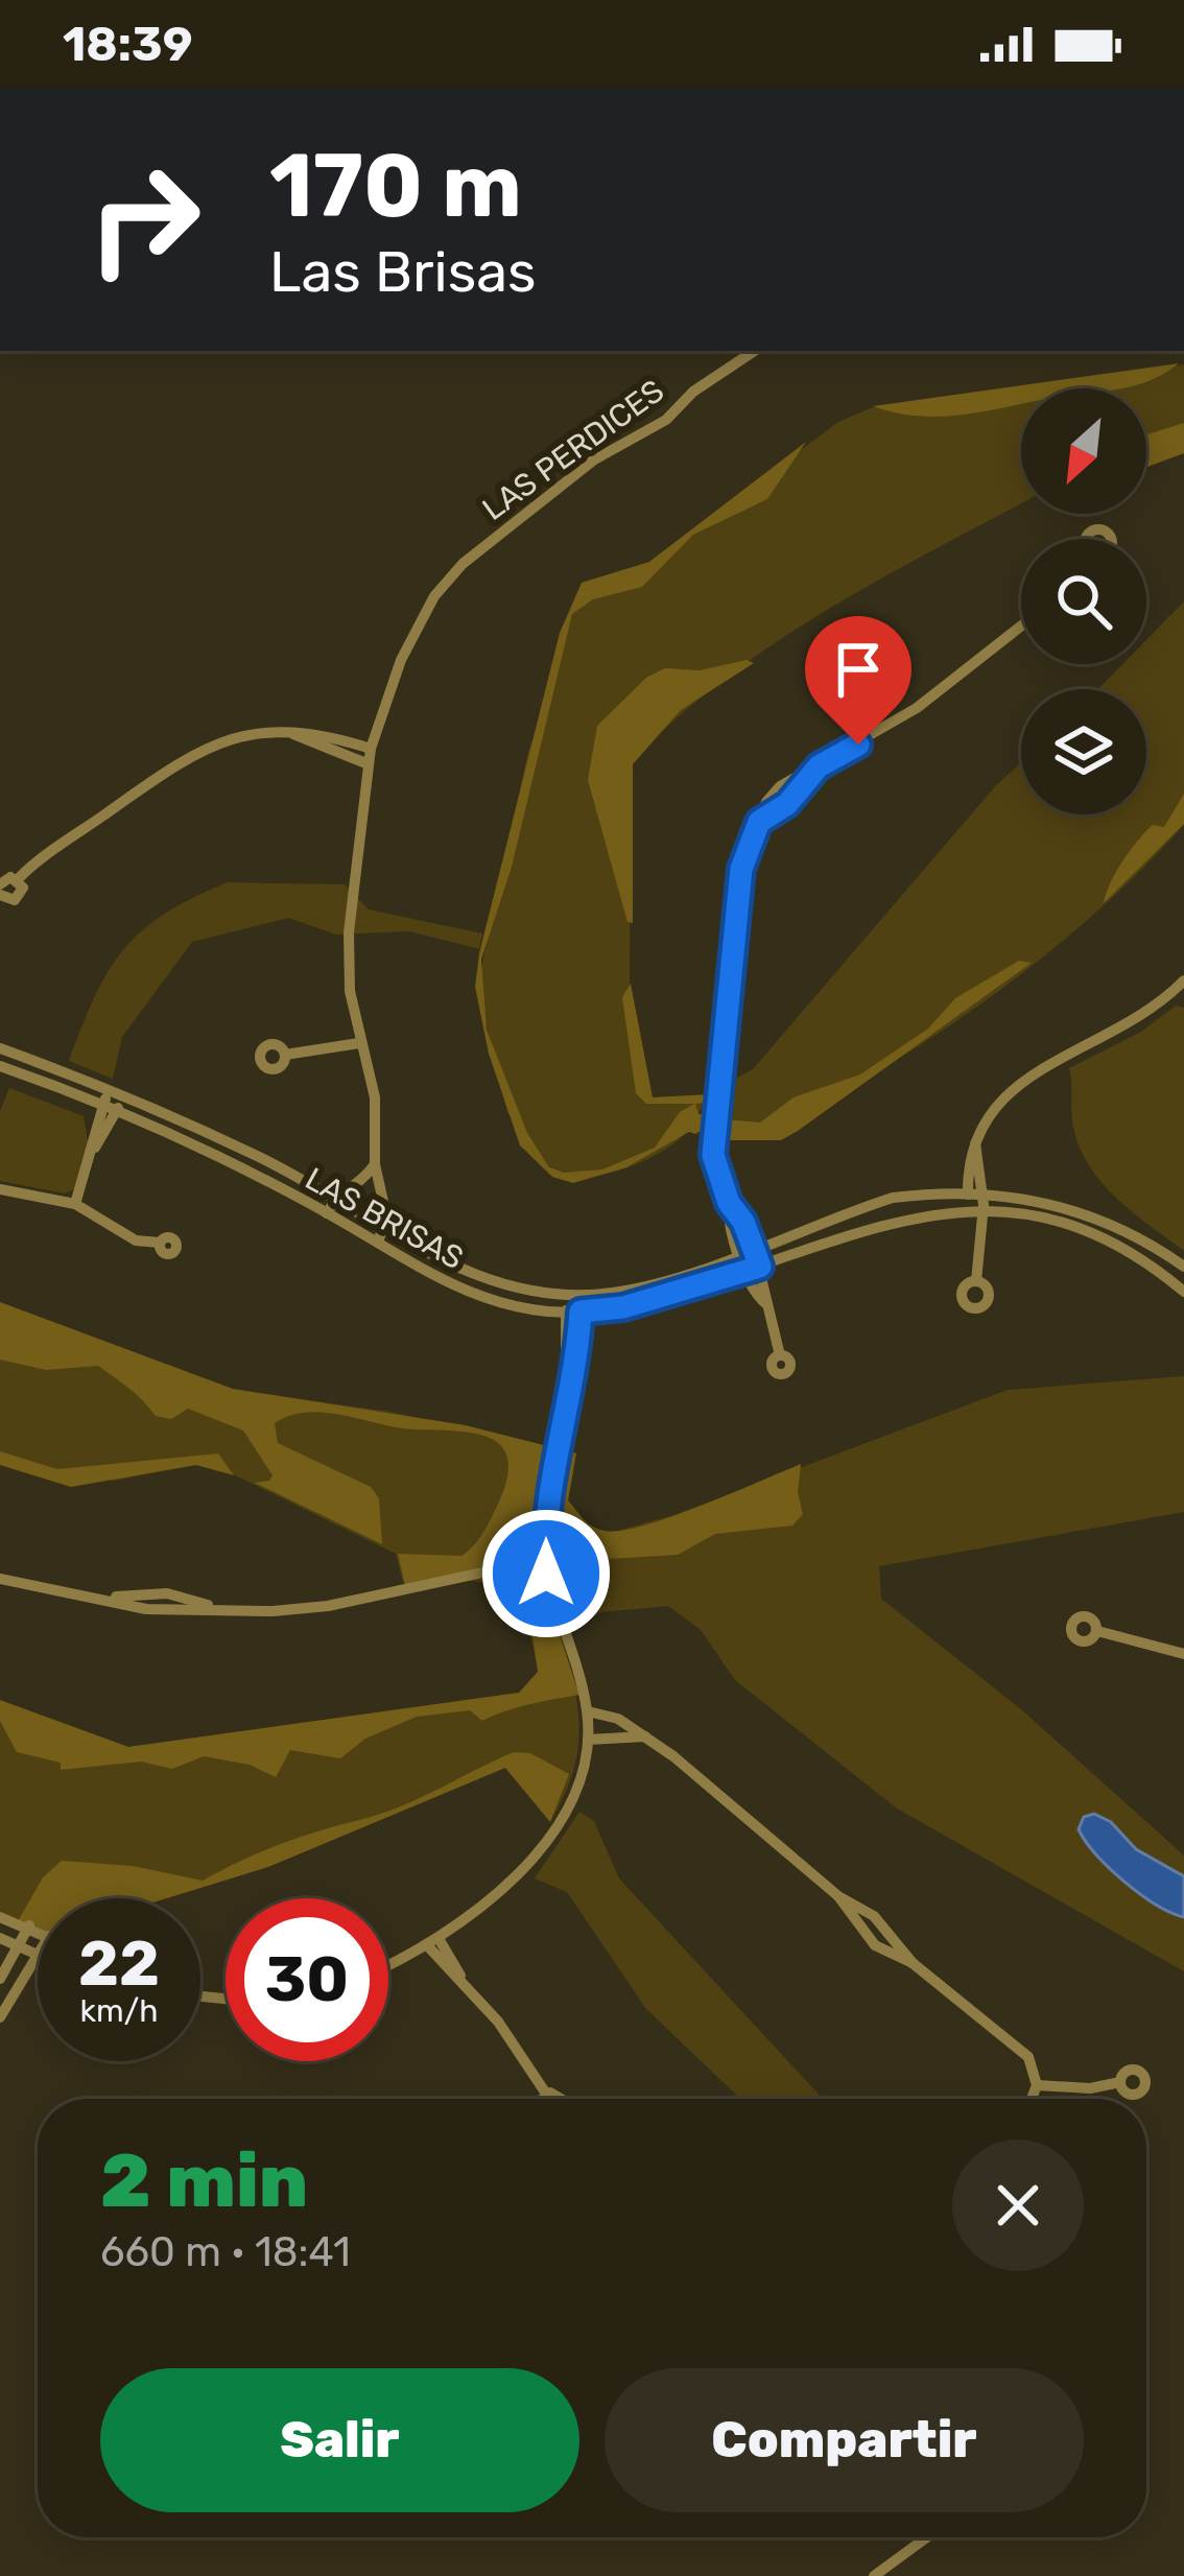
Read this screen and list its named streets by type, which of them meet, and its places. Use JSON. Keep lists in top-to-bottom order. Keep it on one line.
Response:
{"streets":{"street":["LAS PERDICES","LAS BRISAS"]},"crossings":[["LAS PERDICES","LAS BRISAS"]],"north":"bottom left","page":{"status":"18:39","turn":["170 m","Las Brisas"],"speed":"22 km/h","limit":"30","heading":["2 min","660 m · 18:41"],"buttons":["Salir","Compartir"]}}
